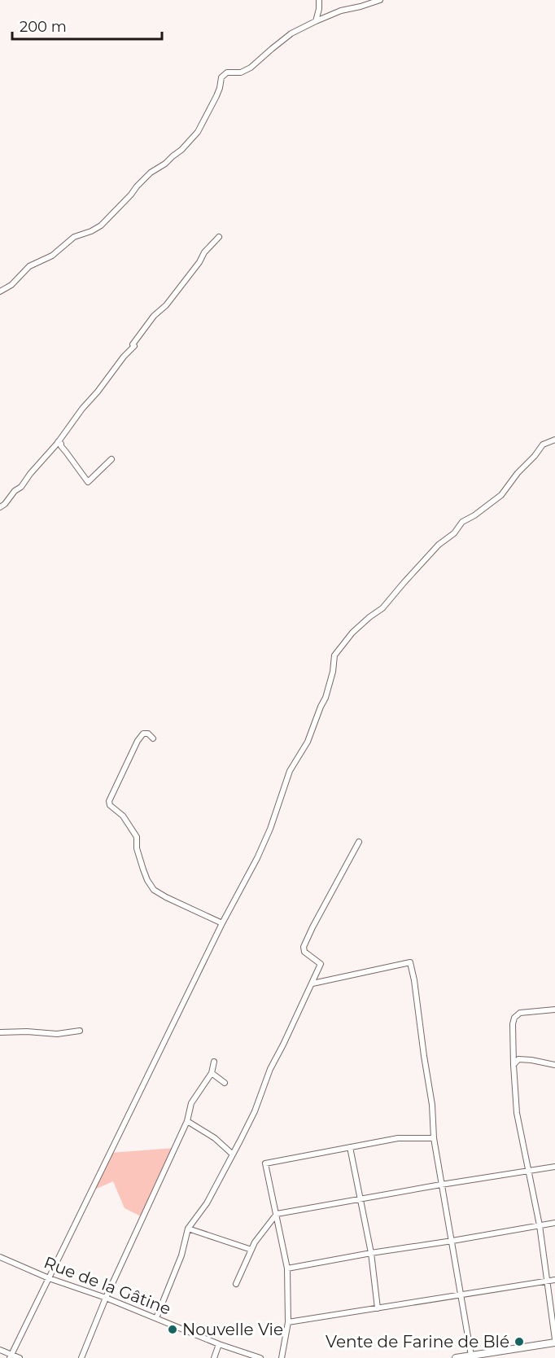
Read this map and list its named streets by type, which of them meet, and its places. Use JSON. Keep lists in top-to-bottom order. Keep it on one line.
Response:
{"streets":{"street":["Rue de la Gâtine"]},"places":["Nouvelle Vie","Vente de Farine de Blé"],"scale_bar":"200 m"}
